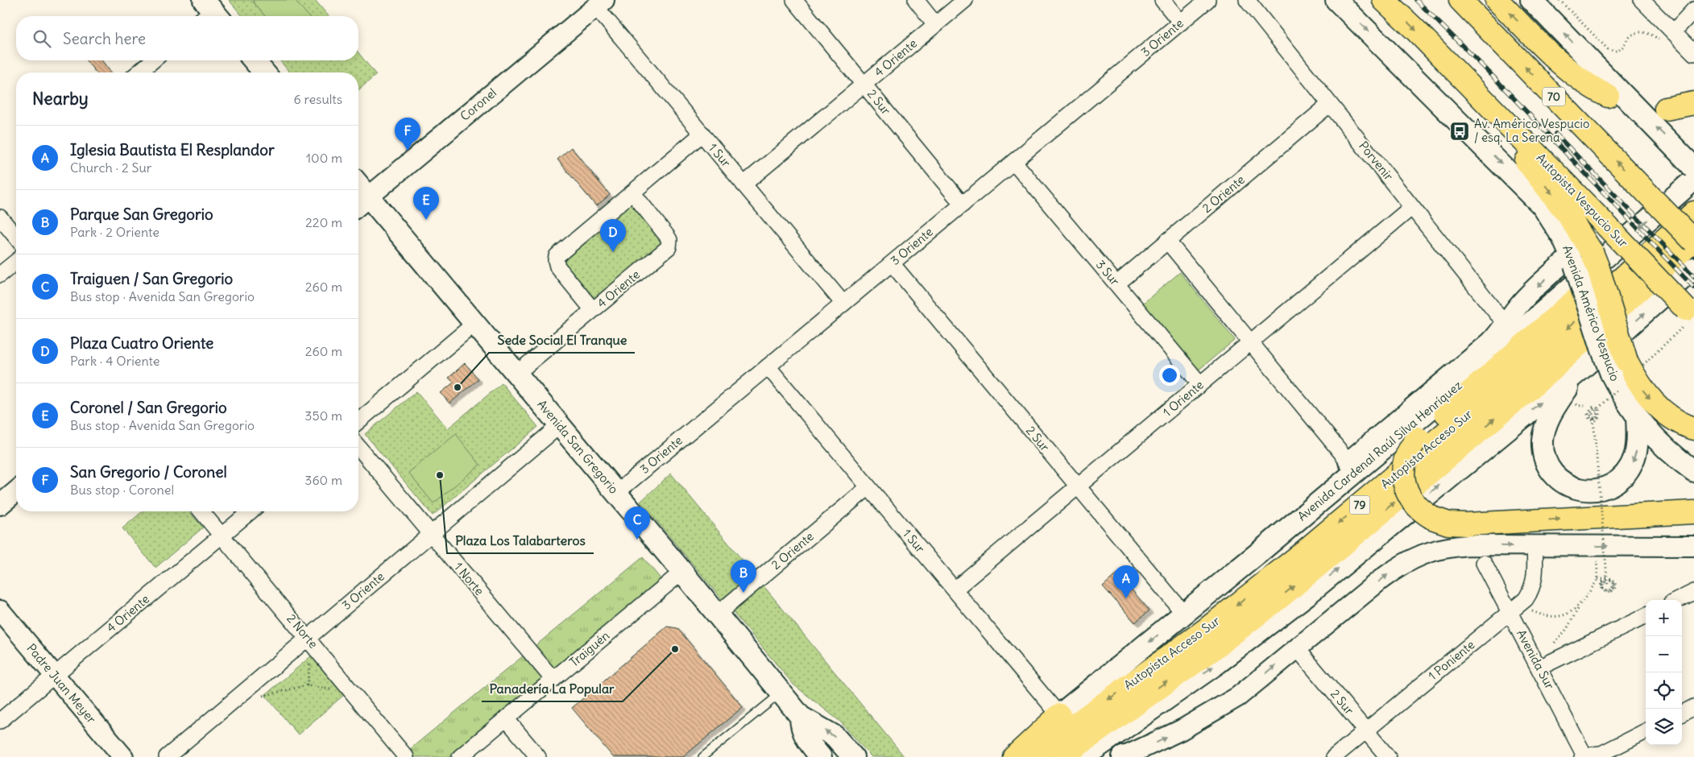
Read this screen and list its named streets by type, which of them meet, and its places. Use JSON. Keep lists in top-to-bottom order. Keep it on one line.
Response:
{"streets":{"highway":["70","Autopista Vespucio Sur","Autopista Acceso Sur","79"],"main road":["Avenida Américo Vespucio","Avenida San Gregorio","Avenida Cardenal Raúl Silva Henríquez"],"street":["3 Oriente","4 Oriente","2 Sur","Coronel","1 Sur","Porvenir","2 Oriente","3 Sur","1 Oriente","1 Norte","2 Norte","Traiguén","Avenida Sur","1 Poniente","Padre Juan Meyer"]},"crossings":[["3 Oriente","2 Sur"],["3 Oriente","1 Sur"],["3 Oriente","3 Sur"],["3 Oriente","Avenida San Gregorio"],["3 Oriente","1 Norte"],["3 Oriente","2 Norte"],["4 Oriente","2 Sur"],["4 Oriente","1 Sur"],["4 Oriente","Avenida San Gregorio"],["4 Oriente","2 Norte"],["4 Oriente","Padre Juan Meyer"],["70","Autopista Acceso Sur"],["2 Sur","1 Oriente"],["2 Sur","Avenida Cardenal Raúl Silva Henríquez"],["2 Sur","1 Poniente"],["Coronel","1 Sur"],["Coronel","Avenida San Gregorio"],["1 Sur","2 Oriente"],["1 Sur","1 Oriente"],["1 Sur","Avenida Cardenal Raúl Silva Henríquez"],["Porvenir","2 Oriente"],["Porvenir","1 Oriente"],["Porvenir","Avenida Cardenal Raúl Silva Henríquez"],["2 Oriente","3 Sur"],["2 Oriente","Avenida San Gregorio"],["3 Sur","1 Oriente"],["Avenida Américo Vespucio","Avenida Cardenal Raúl Silva Henríquez"],["Avenida San Gregorio","Traiguén"],["1 Norte","Traiguén"],["Avenida Sur","1 Poniente"]],"places":{"bus stop":["Av. Américo Vespucio / esq. La Serena"],"other":["Sede Social El Tranque","Plaza Los Talabarteros","Panadería La Popular"]},"page":{"search":"Search here","heading":["Nearby","6 results"],"pins":["F","E","D","C","B","A"],"list":[{"mark":"A","name":"Iglesia Bautista El Resplandor","note":"Church · 2 Sur","value":"100 m"},{"mark":"B","name":"Parque San Gregorio","note":"Park · 2 Oriente","value":"220 m"},{"mark":"C","name":"Traiguen / San Gregorio","note":"Bus stop · Avenida San Gregorio","value":"260 m"},{"mark":"D","name":"Plaza Cuatro Oriente","note":"Park · 4 Oriente","value":"260 m"},{"mark":"E","name":"Coronel / San Gregorio","note":"Bus stop · Avenida San Gregorio","value":"350 m"},{"mark":"F","name":"San Gregorio / Coronel","note":"Bus stop · Coronel","value":"360 m"}],"map_buttons":["+","−"]}}
